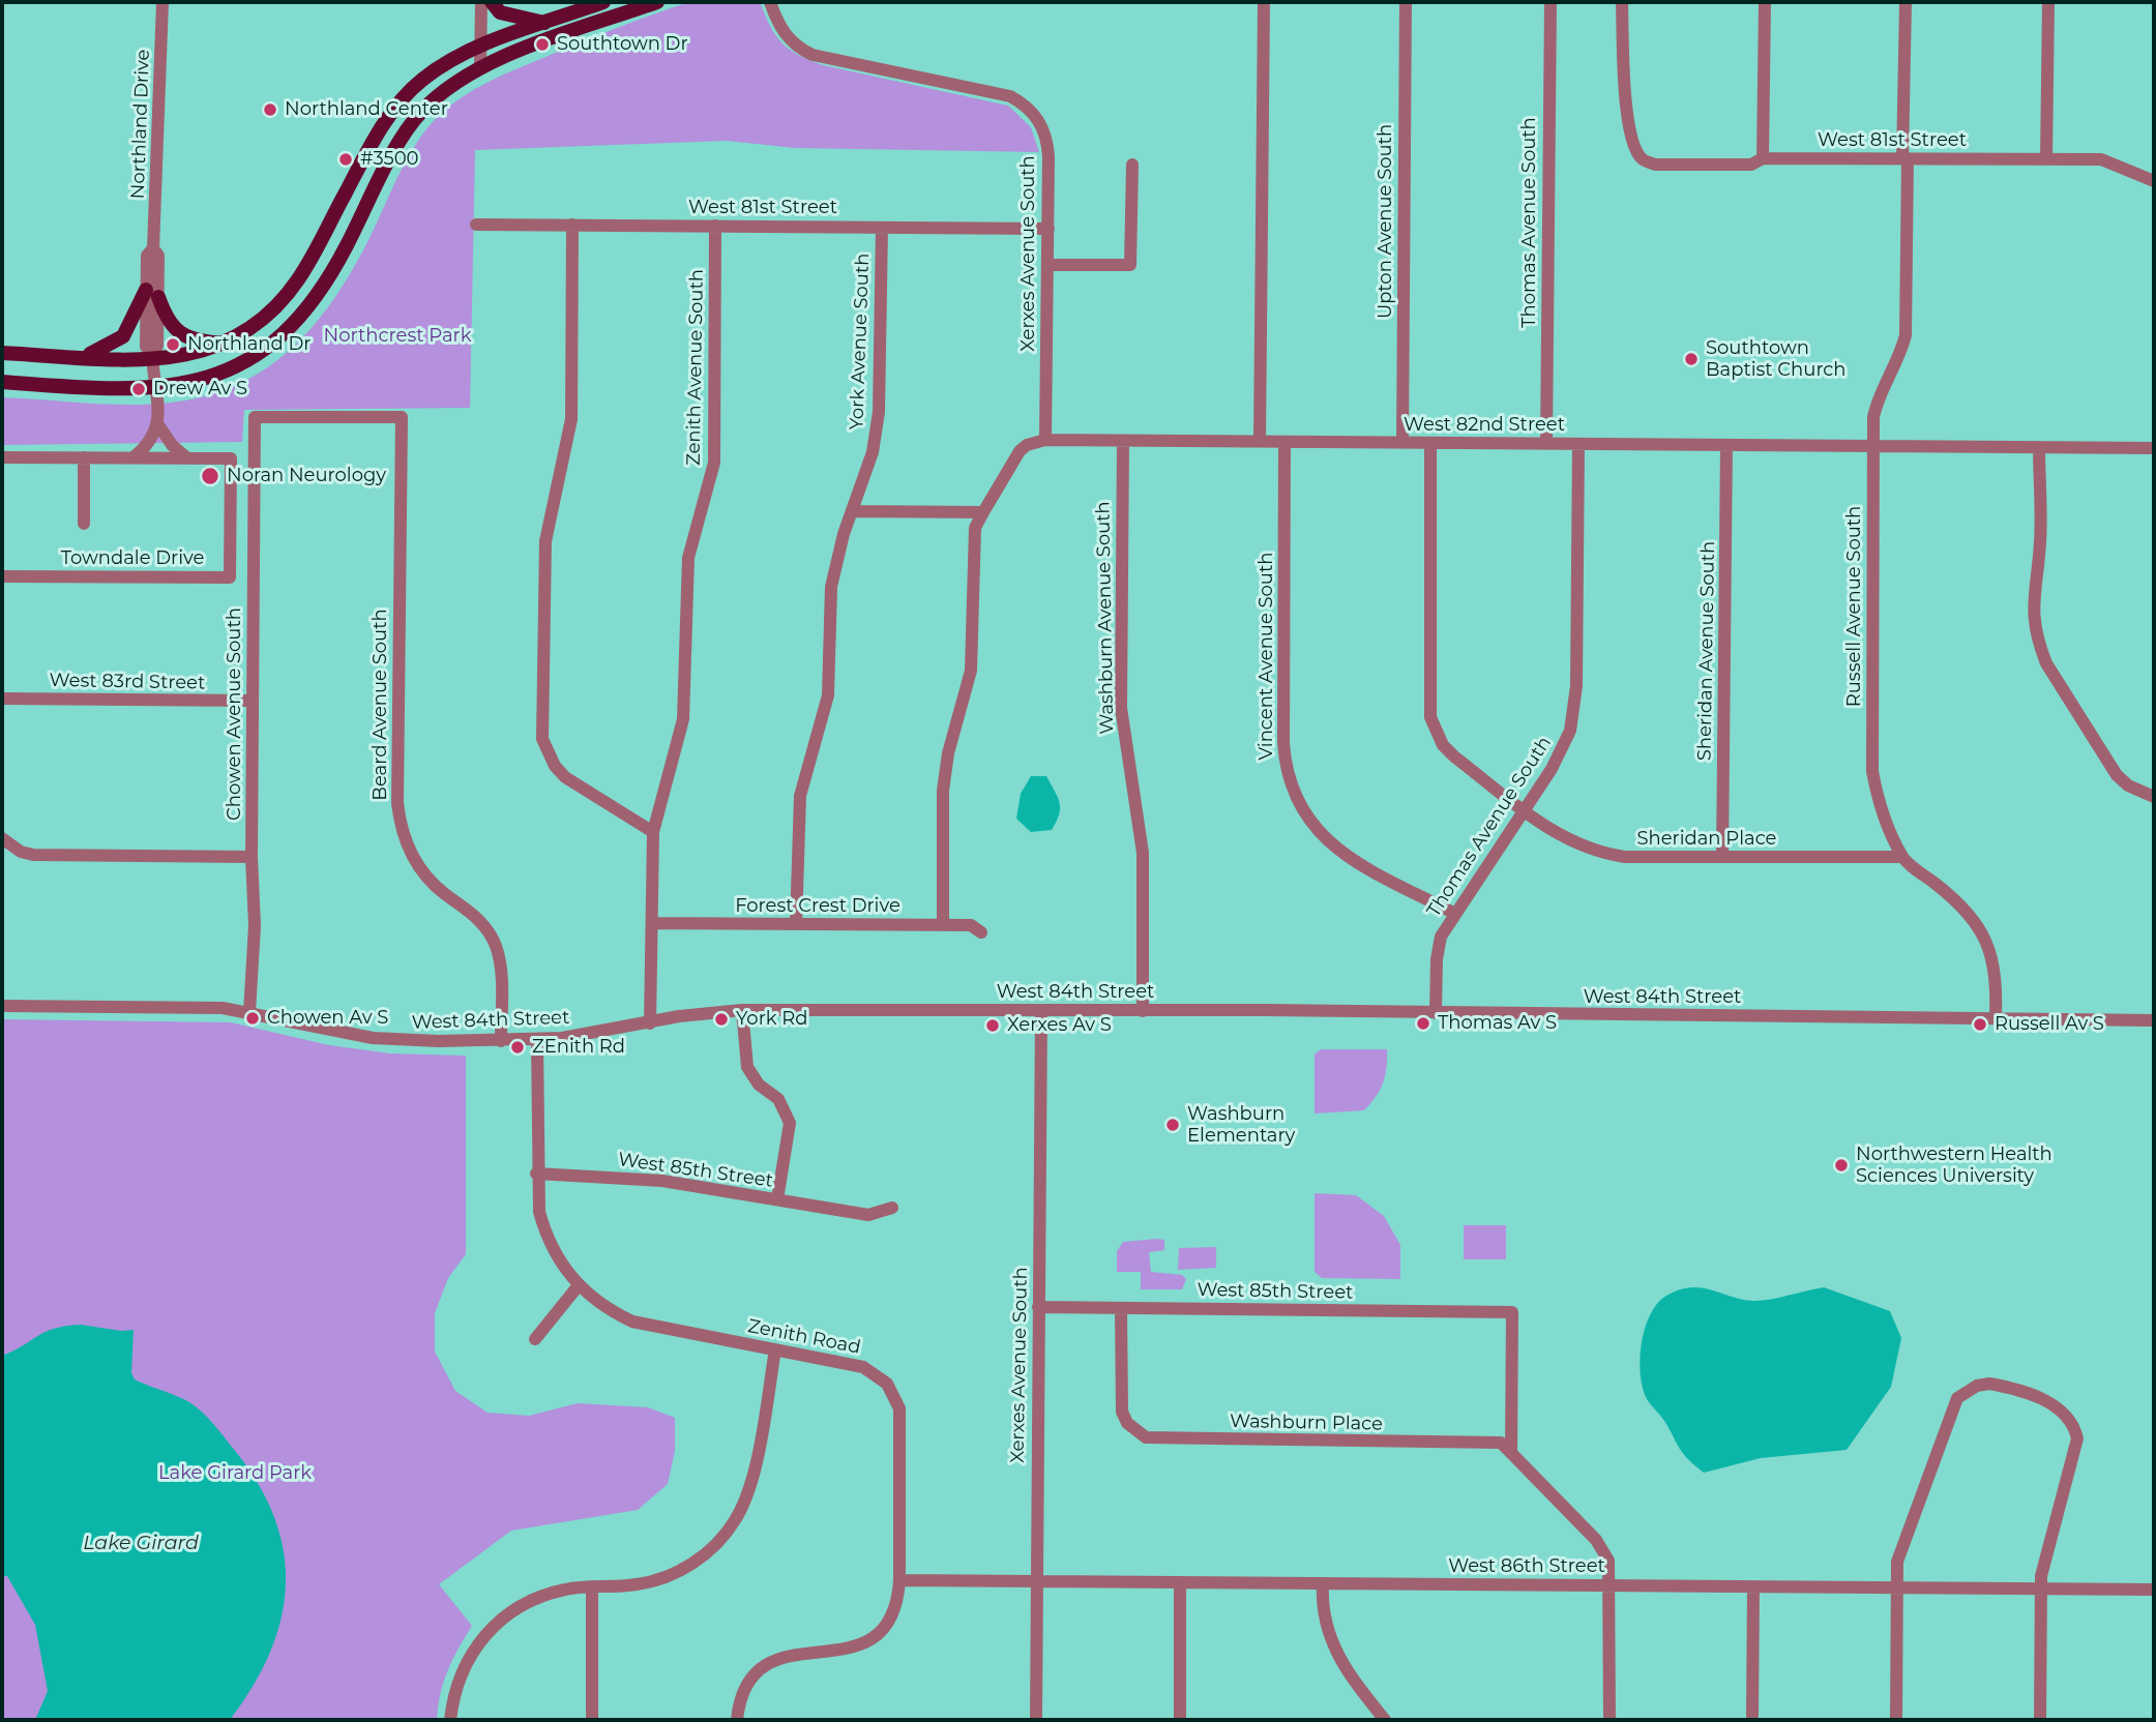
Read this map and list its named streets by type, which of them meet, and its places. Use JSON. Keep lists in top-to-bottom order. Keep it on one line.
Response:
{"streets":{"street":["Northland Drive","West 81st Street","Upton Avenue South","Thomas Avenue South","Xerxes Avenue South","York Avenue South","Zenith Avenue South","West 82nd Street","Towndale Drive","Russell Avenue South","Washburn Avenue South","Sheridan Avenue South","Vincent Avenue South","West 83rd Street","Beard Avenue South","Chowen Avenue South","Sheridan Place","Forest Crest Drive","West 84th Street","West 85th Street","Zenith Road","Washburn Place","West 86th Street"]},"crossings":[["West 81st Street","Xerxes Avenue South"],["West 81st Street","York Avenue South"],["West 81st Street","Zenith Avenue South"],["West 81st Street","Russell Avenue South"],["Upton Avenue South","West 82nd Street"],["Thomas Avenue South","West 82nd Street"],["Thomas Avenue South","Vincent Avenue South"],["Thomas Avenue South","Sheridan Place"],["Thomas Avenue South","West 84th Street"],["Xerxes Avenue South","West 82nd Street"],["Xerxes Avenue South","West 84th Street"],["Xerxes Avenue South","West 85th Street"],["Xerxes Avenue South","West 86th Street"],["York Avenue South","Forest Crest Drive"],["Zenith Avenue South","Forest Crest Drive"],["Zenith Avenue South","West 84th Street"],["West 82nd Street","Russell Avenue South"],["West 82nd Street","Washburn Avenue South"],["West 82nd Street","Sheridan Avenue South"],["West 82nd Street","Vincent Avenue South"],["Russell Avenue South","Sheridan Place"],["Russell Avenue South","West 84th Street"],["Washburn Avenue South","West 84th Street"],["Sheridan Avenue South","Sheridan Place"],["West 83rd Street","Chowen Avenue South"],["Beard Avenue South","Chowen Avenue South"],["Beard Avenue South","West 84th Street"],["Chowen Avenue South","West 84th Street"],["West 84th Street","Zenith Road"],["West 85th Street","Zenith Road"],["West 85th Street","Washburn Place"],["Zenith Road","West 86th Street"]],"water":["Lake Girard"],"parks":["Northcrest Park","Lake Girard Park"],"places":["Southtown Dr","Northland Center","#3500","Northland Dr","Southtown Baptist Church","Drew Av S","Noran Neurology","Chowen Av S","York Rd","Thomas Av S","Russell Av S","Xerxes Av S","ZEnith Rd","Washburn Elementary","Northwestern Health Sciences University"]}
